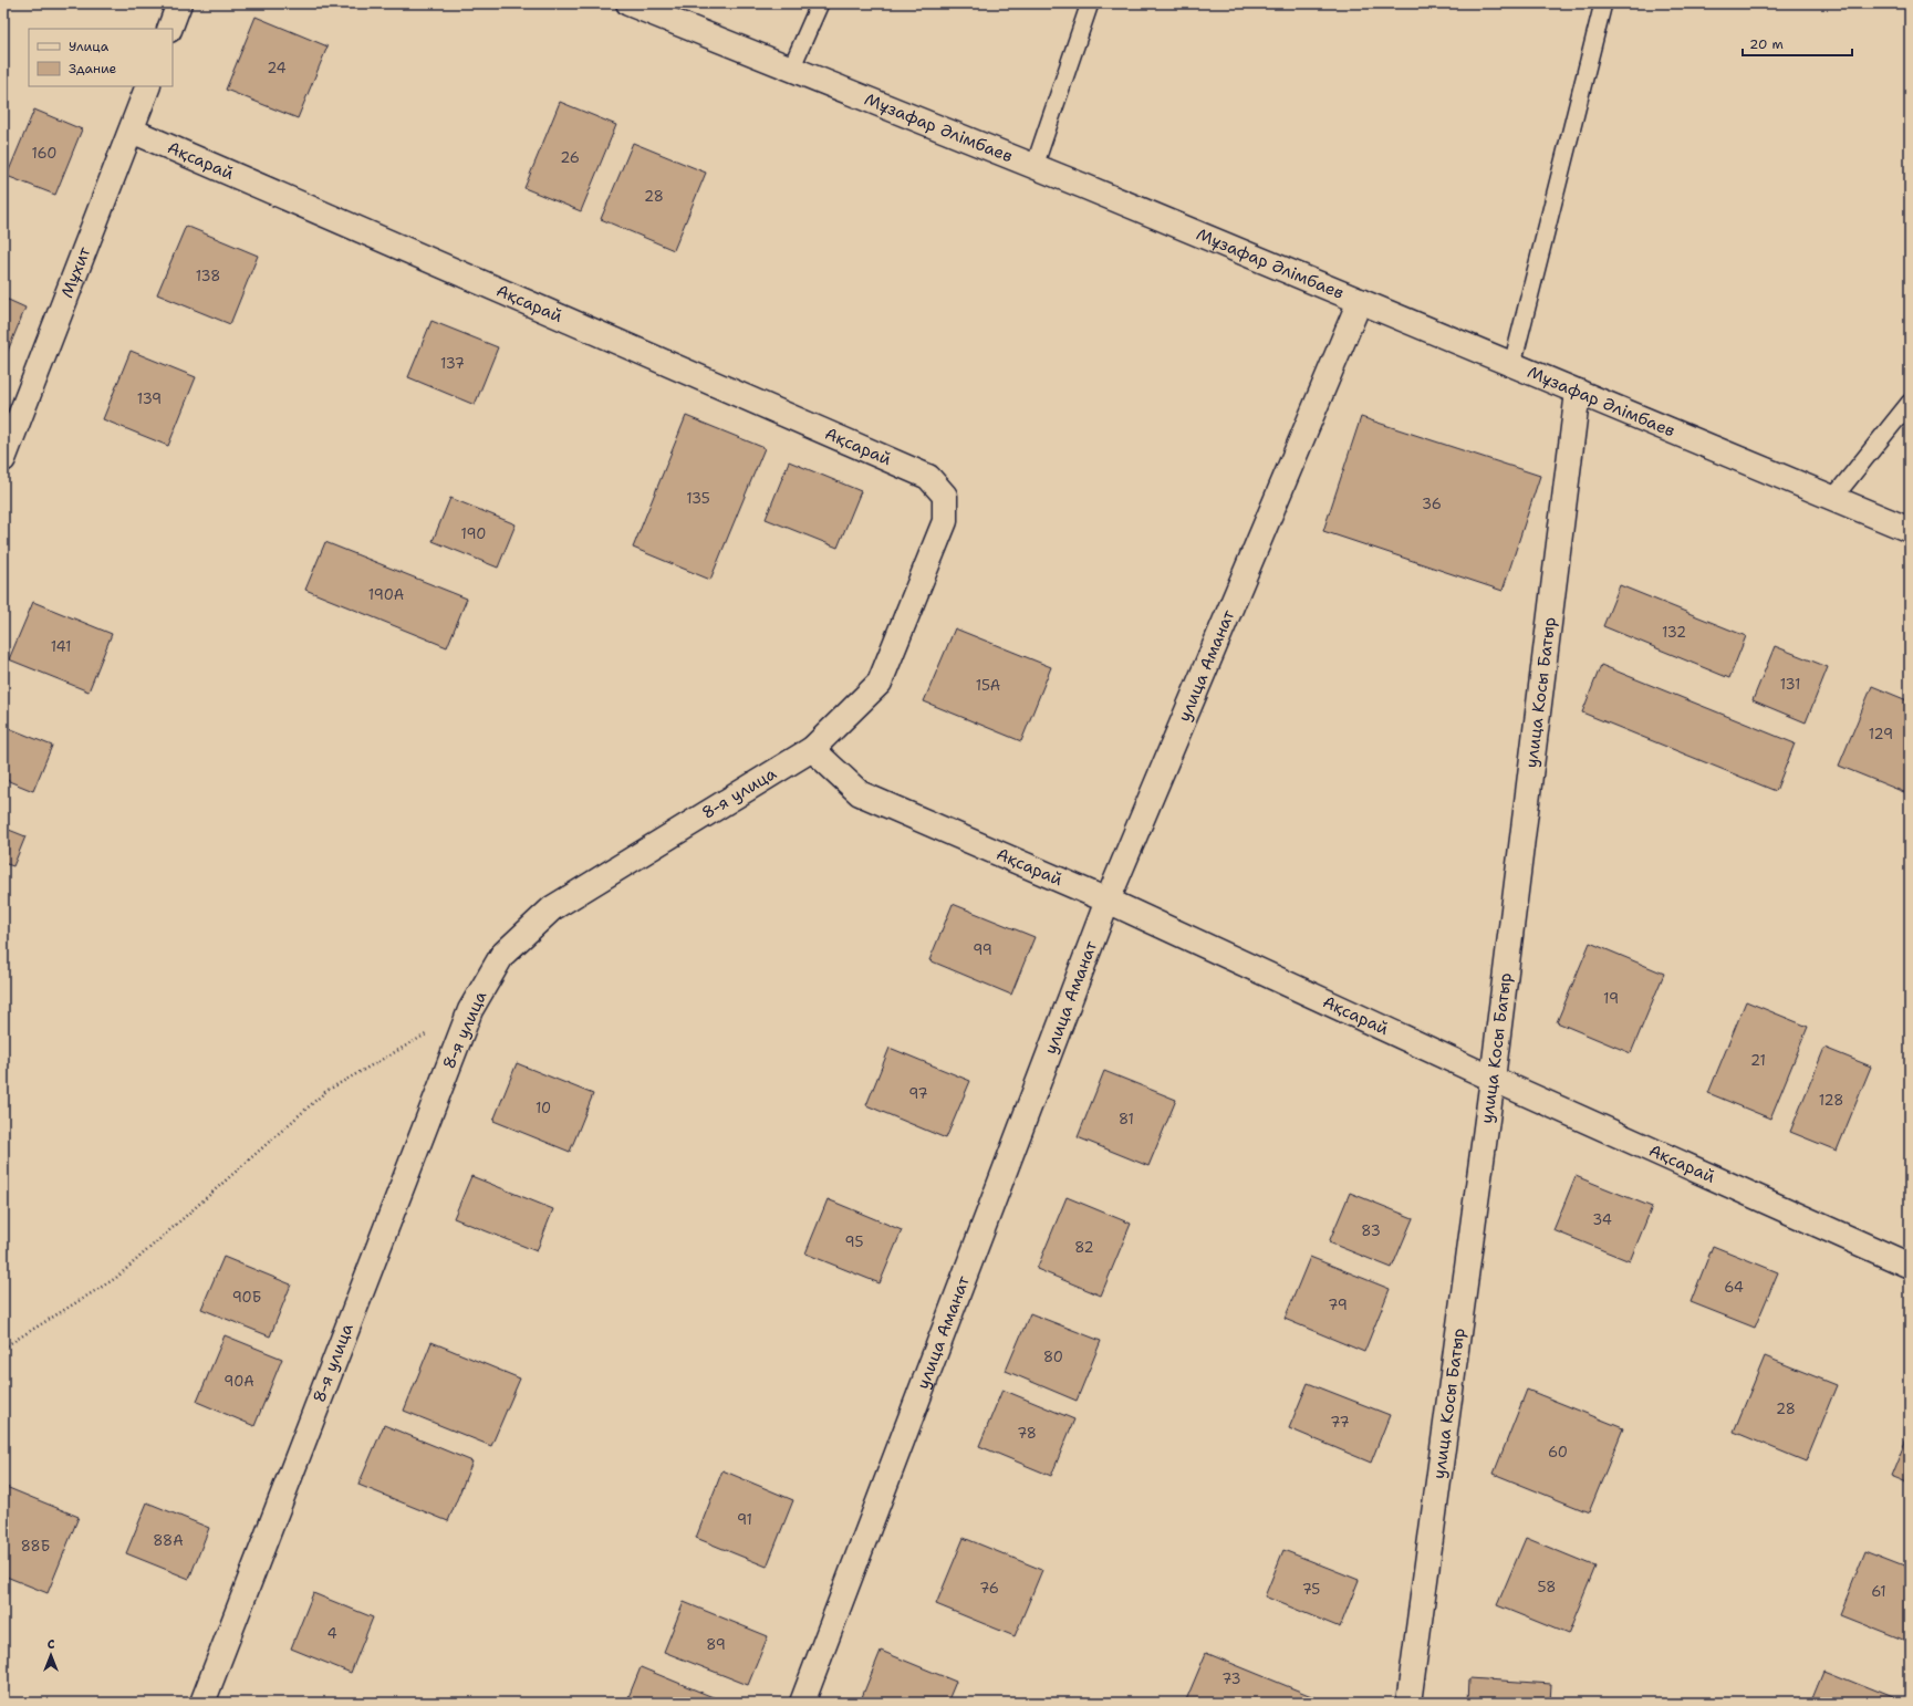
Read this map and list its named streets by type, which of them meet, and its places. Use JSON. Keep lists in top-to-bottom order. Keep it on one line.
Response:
{"streets":{"street":["Мұзафар Әлімбаев","Ақсарай","Мұхит","улица Аманат","улица Косы Батыр","8-я улица"]},"crossings":[["Мұзафар Әлімбаев","улица Аманат"],["Мұзафар Әлімбаев","улица Косы Батыр"],["Ақсарай","Мұхит"],["Ақсарай","улица Аманат"],["Ақсарай","улица Косы Батыр"],["Ақсарай","8-я улица"]],"house_numbers":["24","160","26","28","138","137","139","135","36","190","190А","132","141","131","15А","129","99","19","21","97","128","10","81","34","83","95","82","64","90Б","79","80","90А","28","77","78","60","91","88А","88Б","58","76","75","61","4","89","73"],"legend":["Улица","Здание"],"scale_bar":"20 m","north":"top"}
